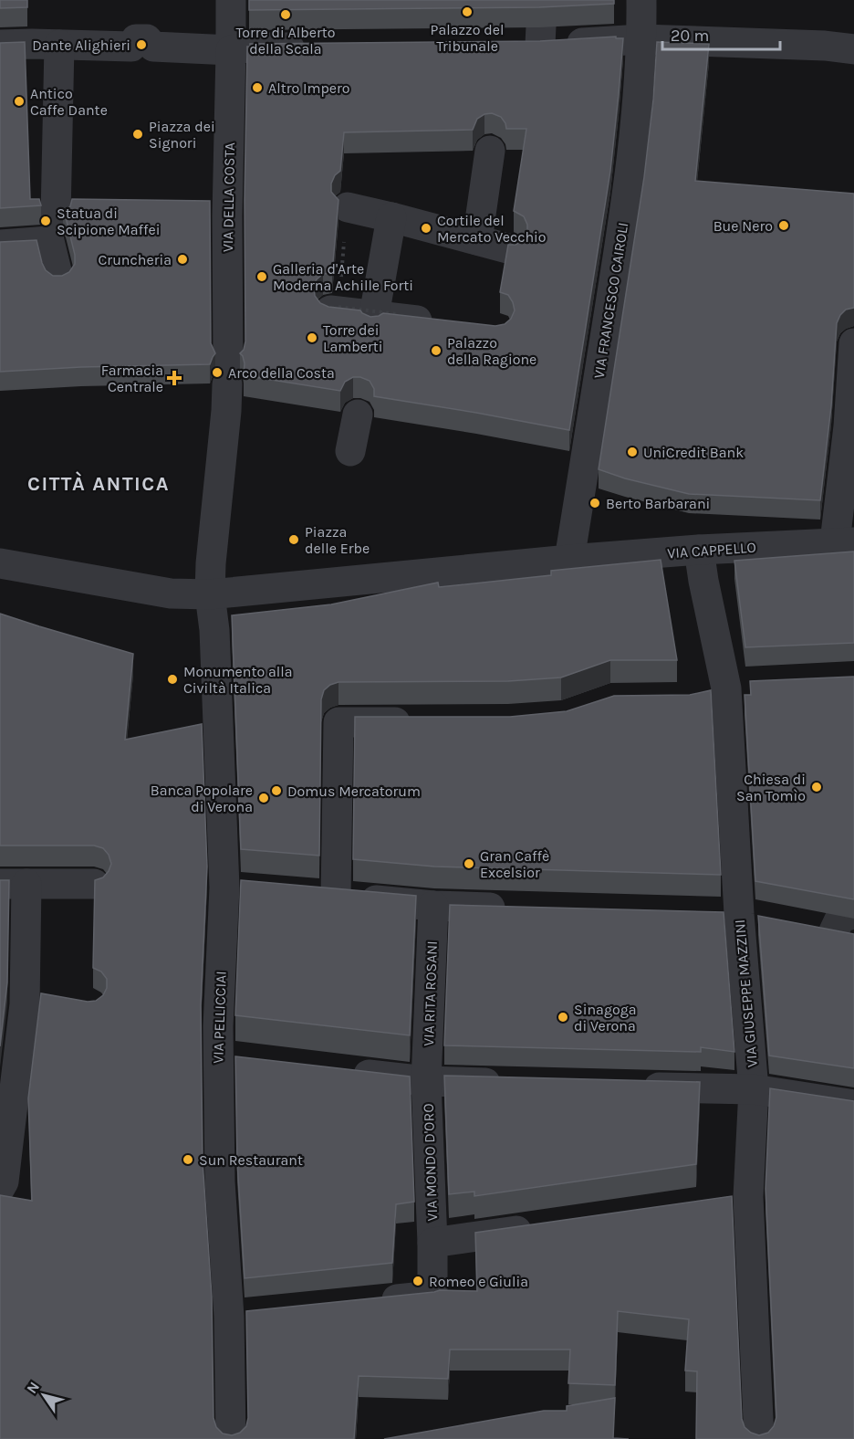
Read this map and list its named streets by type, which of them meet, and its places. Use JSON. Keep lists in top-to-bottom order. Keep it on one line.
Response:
{"streets":{"street":["VIA DELLA COSTA","VIA FRANCESCO CAIROLI","VIA CAPPELLO","VIA RITA ROSANI","VIA GIUSEPPE MAZZINI","VIA PELLICCIAI","VIA MONDO D'ORO"]},"crossings":[["VIA DELLA COSTA","VIA PELLICCIAI"],["VIA FRANCESCO CAIROLI","VIA CAPPELLO"],["VIA CAPPELLO","VIA GIUSEPPE MAZZINI"],["VIA RITA ROSANI","VIA MONDO D'ORO"]],"districts":["CITTÀ ANTICA"],"places":{"other":["Palazzo del Tribunale","Torre di Alberto della Scala","Dante Alighieri","Altro Impero","Antico Caffe Dante","Piazza dei Signori","Statua di Scipione Maffei","Bue Nero","Cortile del Mercato Vecchio","Cruncheria","Galleria d'Arte Moderna Achille Forti","Torre dei Lamberti","Palazzo della Ragione","Arco della Costa","UniCredit Bank","Berto Barbarani","Piazza delle Erbe","Monumento alla Civiltà Italica","Chiesa di San Tomìo","Domus Mercatorum","Banca Popolare di Verona","Gran Caffè Excelsior","Sinagoga di Verona","Sun Restaurant","Romeo e Giulia"],"health":["Farmacia Centrale"]},"scale_bar":"20 m","north":"top left"}
